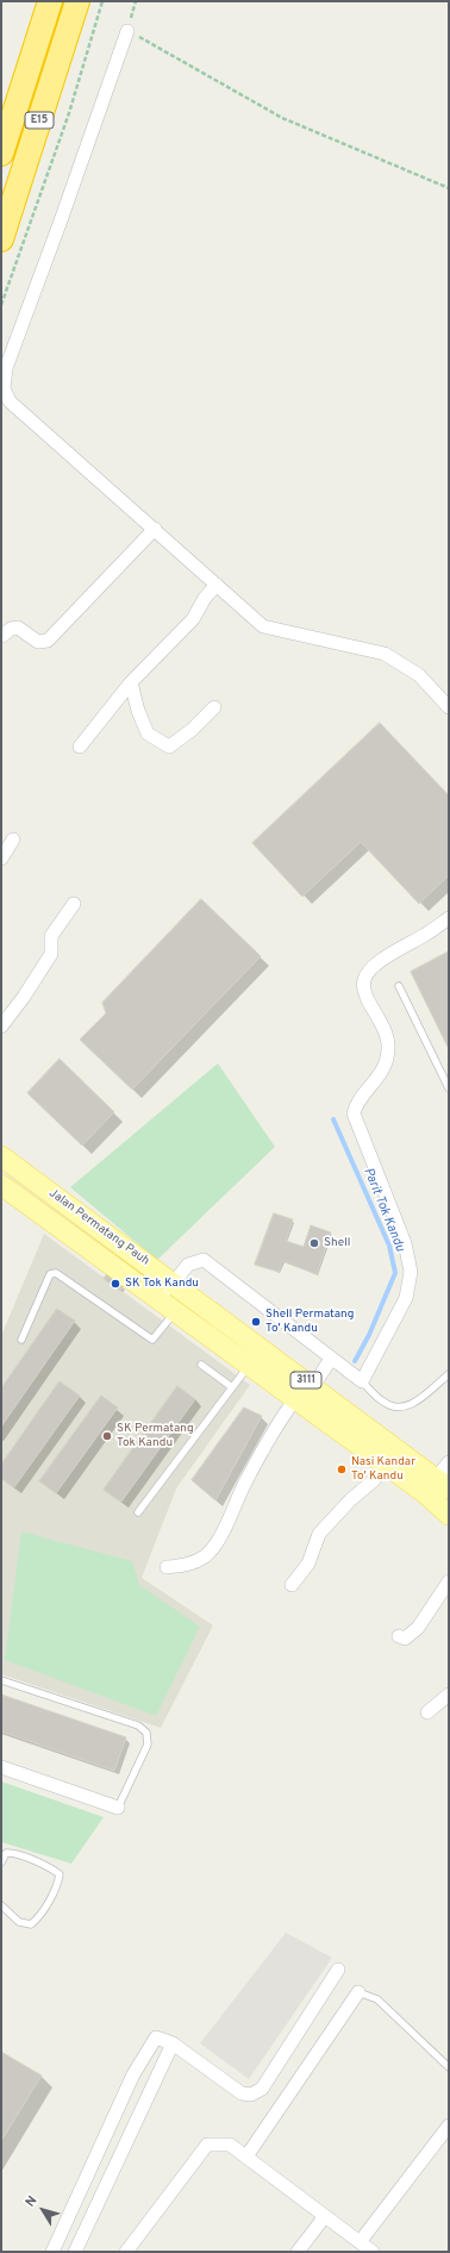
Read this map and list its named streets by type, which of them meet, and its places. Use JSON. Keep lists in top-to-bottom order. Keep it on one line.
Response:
{"streets":{"highway":["E15"],"main road":["Jalan Permatang Pauh","3111"]},"water":["Parit Tok Kandu"],"places":["Shell","SK Tok Kandu","Shell Permatang To' Kandu","SK Permatang Tok Kandu","Nasi Kandar To' Kandu"],"north":"top left"}
